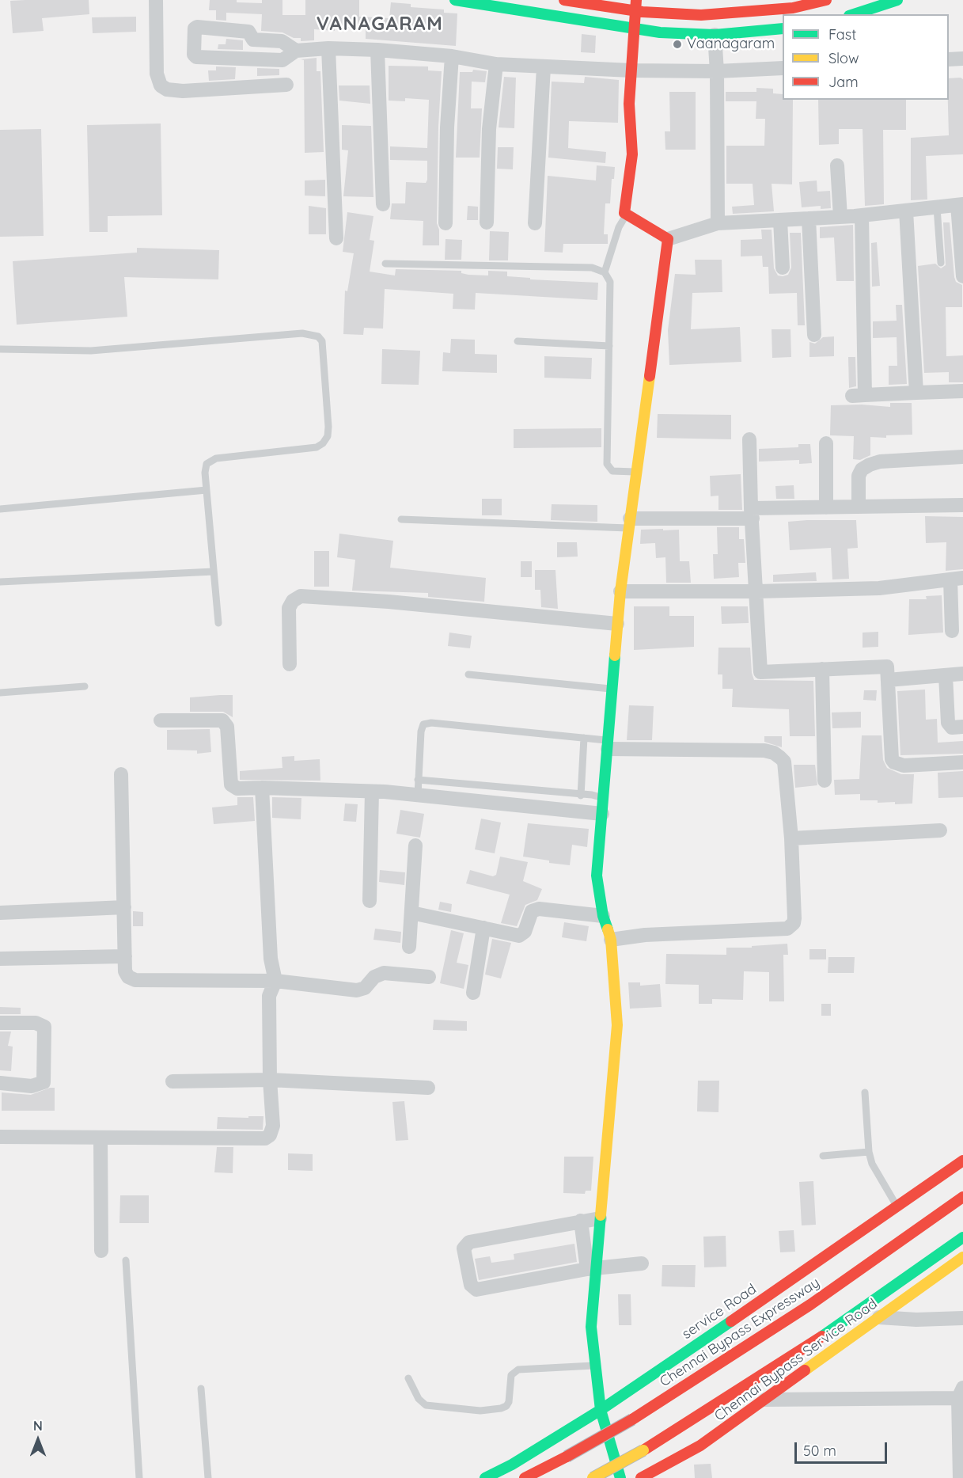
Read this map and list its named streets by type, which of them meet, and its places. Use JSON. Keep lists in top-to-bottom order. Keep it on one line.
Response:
{"streets":{"main road":["service Road","Chennai Bypass Expressway","Chennai Bypass Service Road"]},"districts":["VANAGARAM"],"places":["Vaanagaram"],"legend":["Fast","Slow","Jam"],"scale_bar":"50 m","north":"top"}
